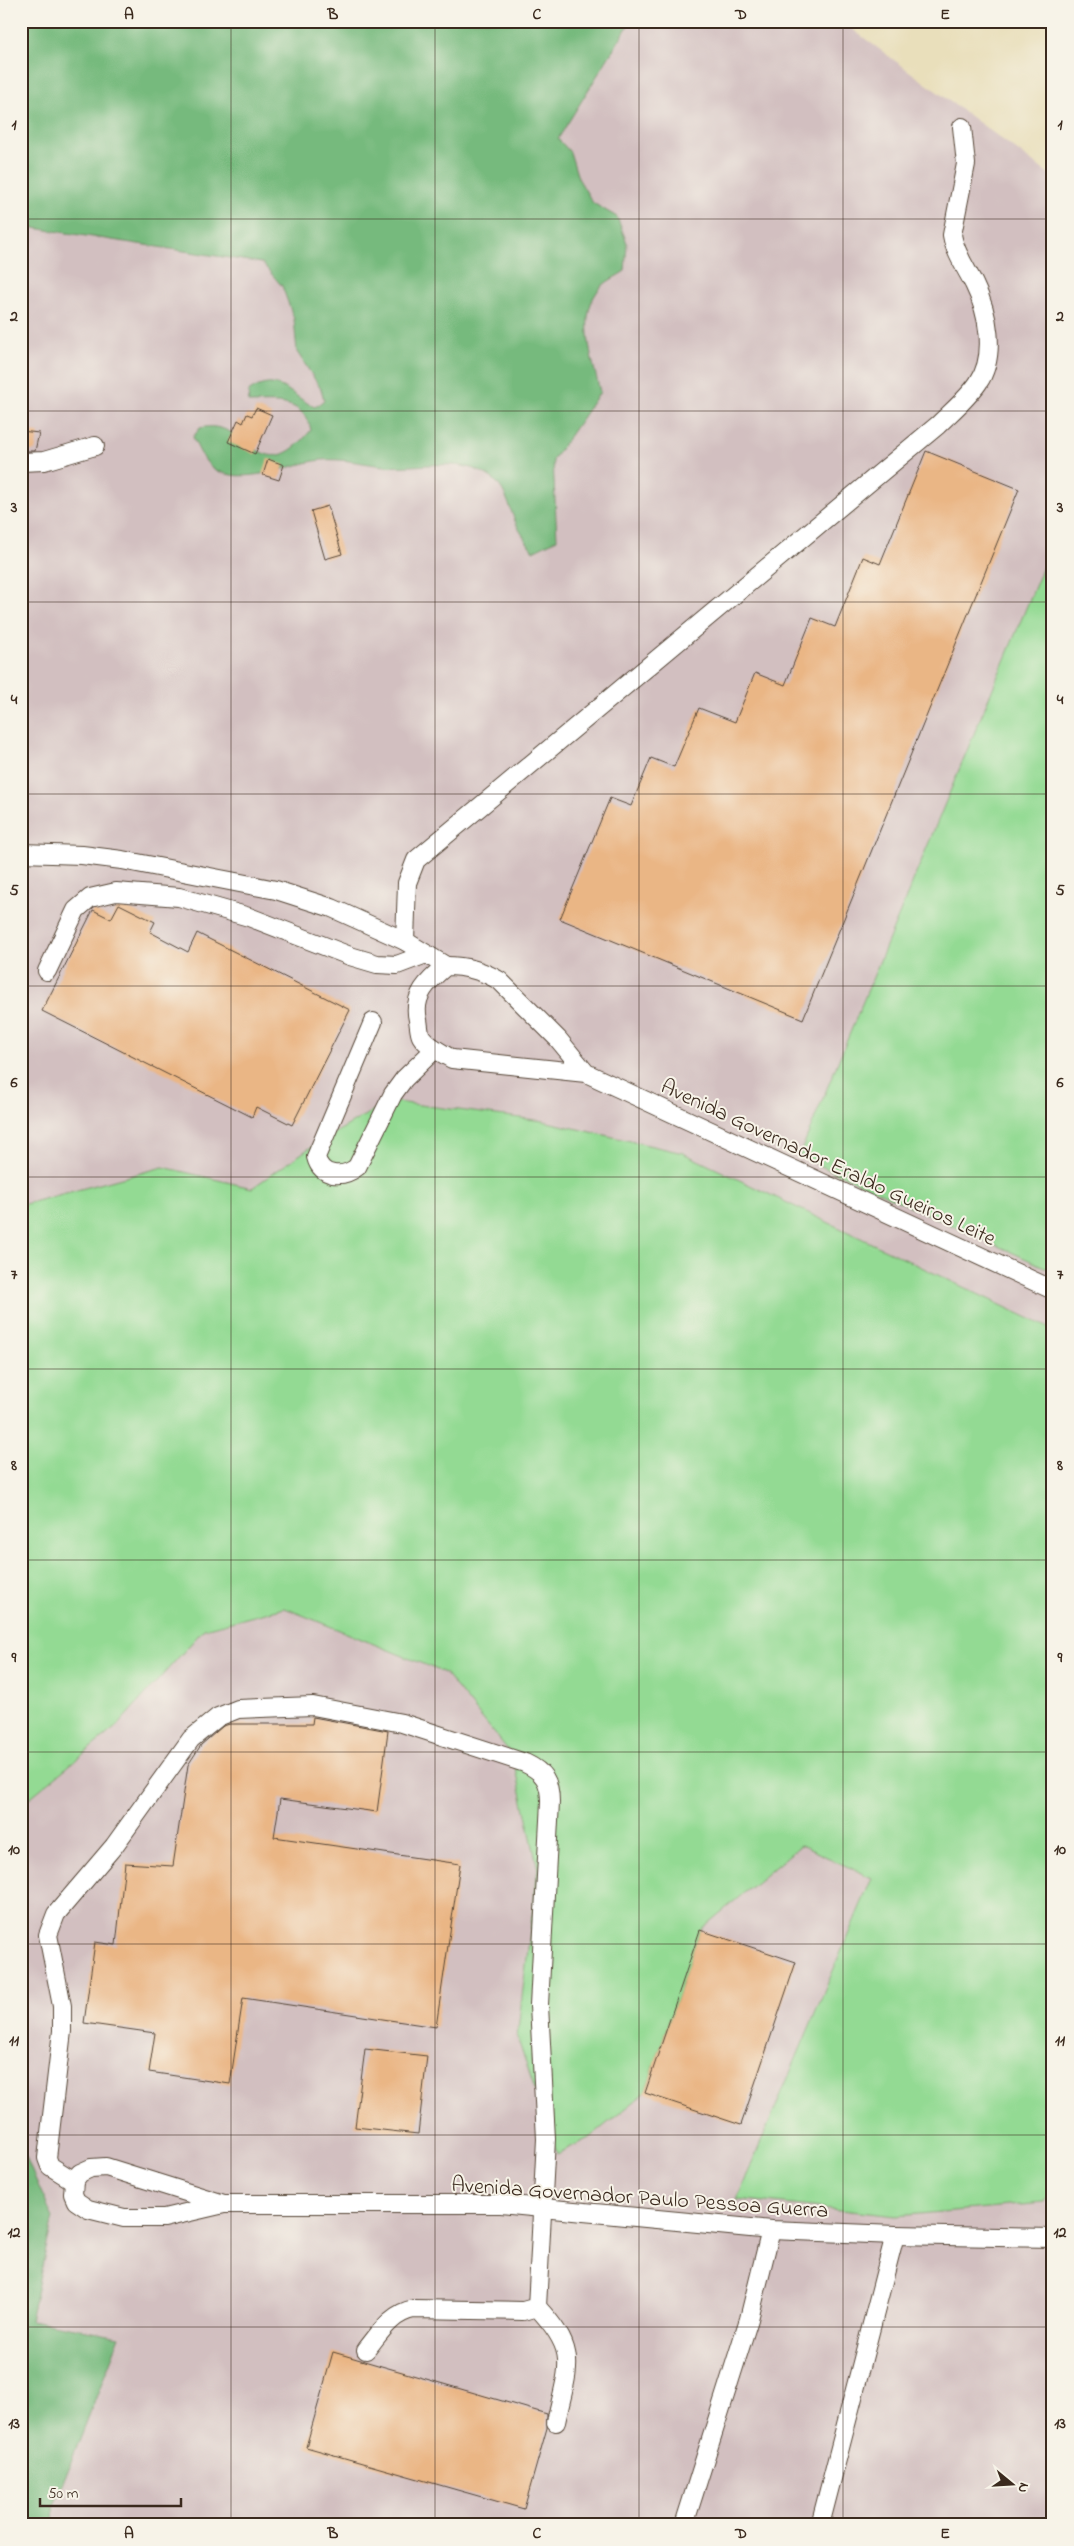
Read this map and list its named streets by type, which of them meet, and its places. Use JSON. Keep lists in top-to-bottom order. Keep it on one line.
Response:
{"streets":{"street":["Avenida Governador Eraldo Gueiros Leite","Avenida Governador Paulo Pessoa Guerra"]},"scale_bar":"50 m","north":"right","grid":{"columns":["A","B","C","D","E"],"rows":["1","2","3","4","5","6","7","8","9","10","11","12","13"]}}
